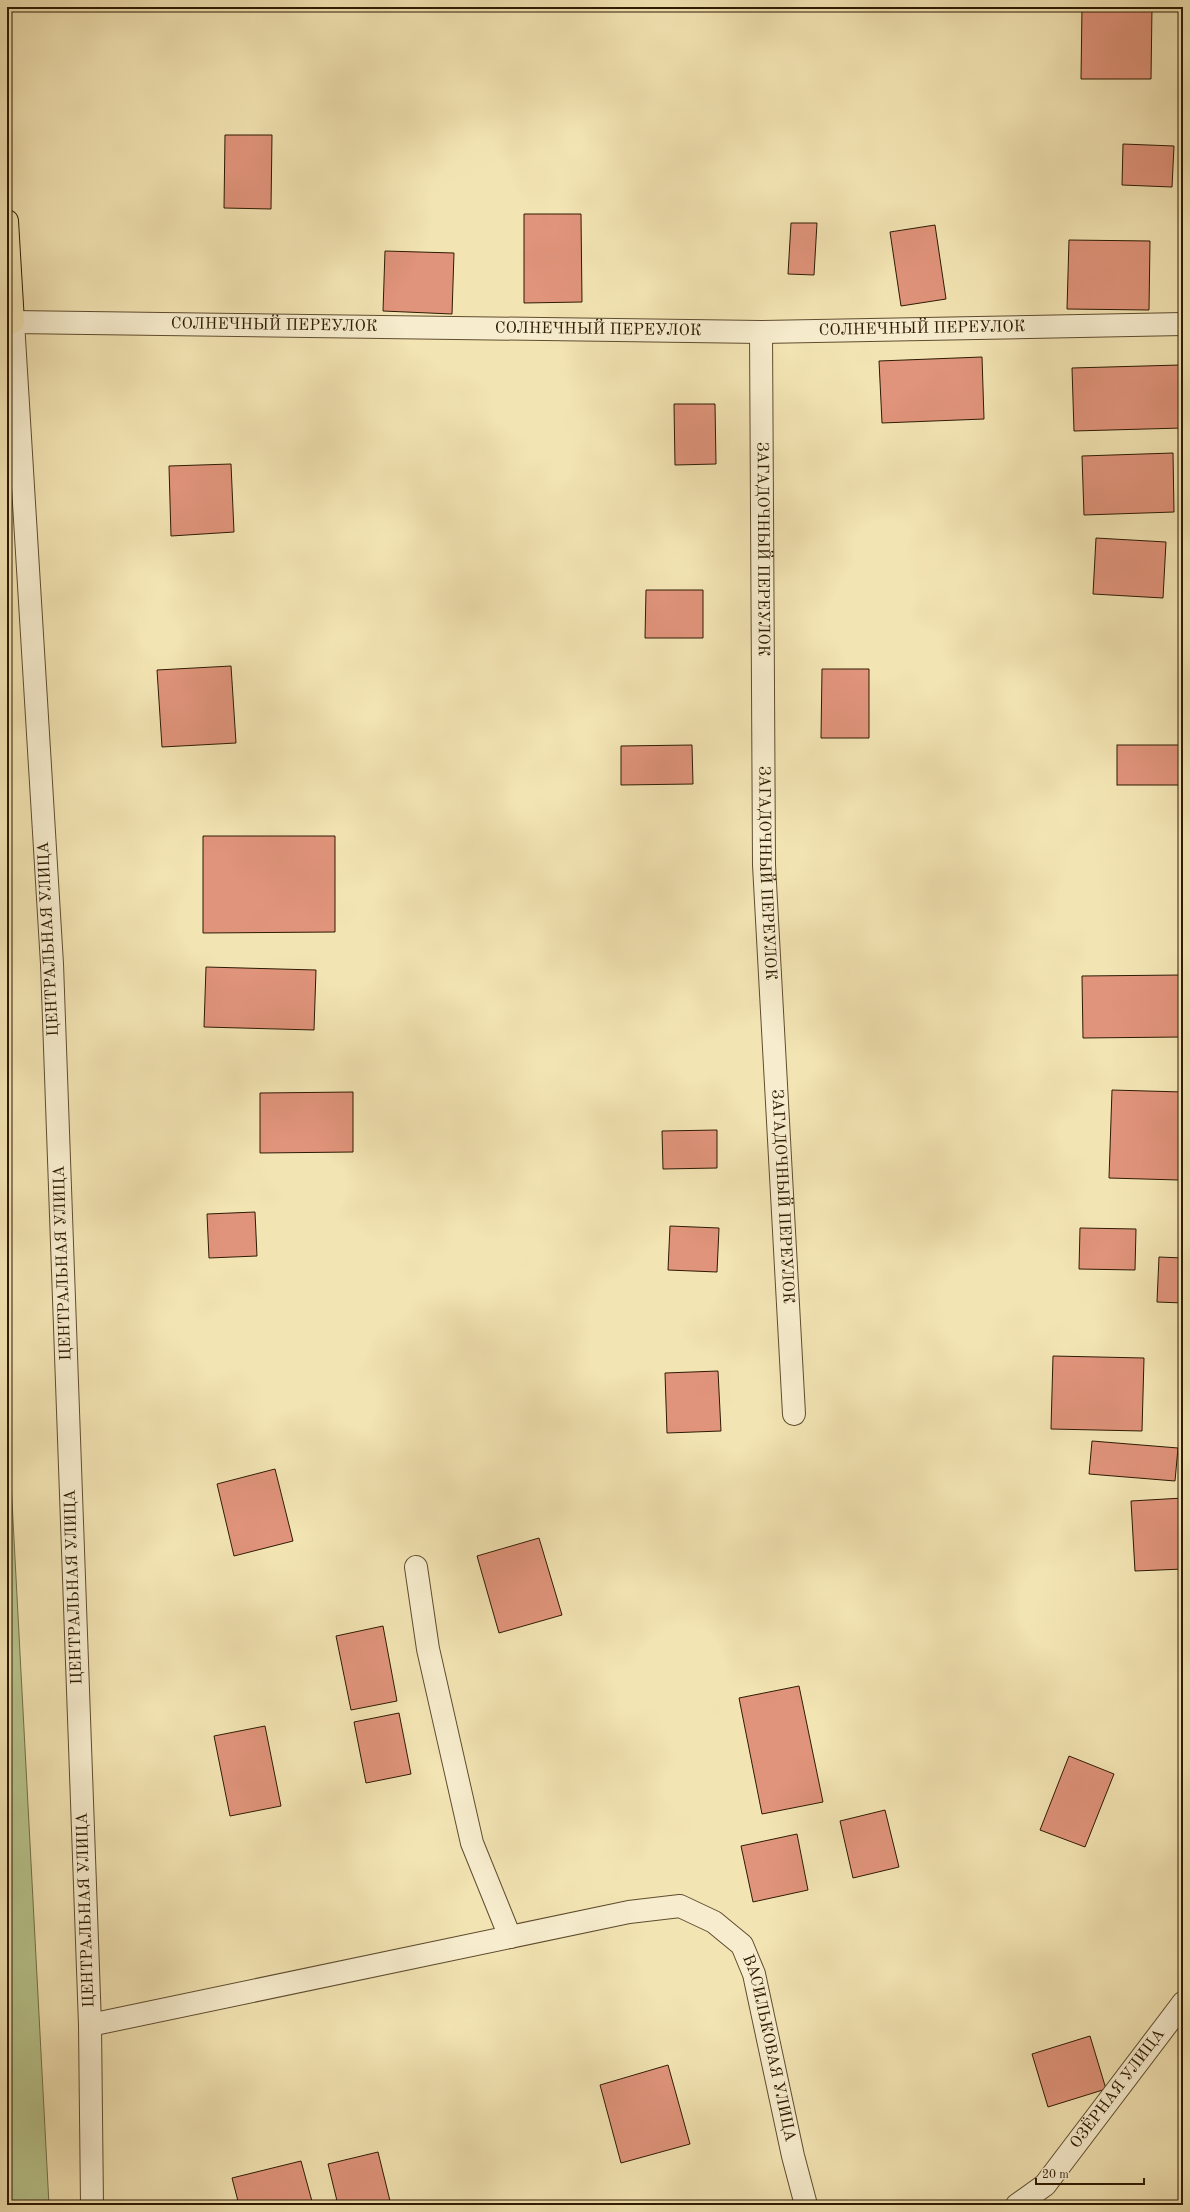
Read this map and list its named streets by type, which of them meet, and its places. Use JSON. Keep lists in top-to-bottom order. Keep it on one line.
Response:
{"streets":{"street":["СОЛНЕЧНЫЙ ПЕРЕУЛОК","ЗАГАДОЧНЫЙ ПЕРЕУЛОК","ЦЕНТРАЛЬНАЯ УЛИЦА","ВАСИЛЬКОВАЯ УЛИЦА","ОЗЁРНАЯ УЛИЦА"]},"crossings":[["СОЛНЕЧНЫЙ ПЕРЕУЛОК","ЗАГАДОЧНЫЙ ПЕРЕУЛОК"],["СОЛНЕЧНЫЙ ПЕРЕУЛОК","ЦЕНТРАЛЬНАЯ УЛИЦА"],["ЦЕНТРАЛЬНАЯ УЛИЦА","ВАСИЛЬКОВАЯ УЛИЦА"]],"scale_bar":"20 m"}
